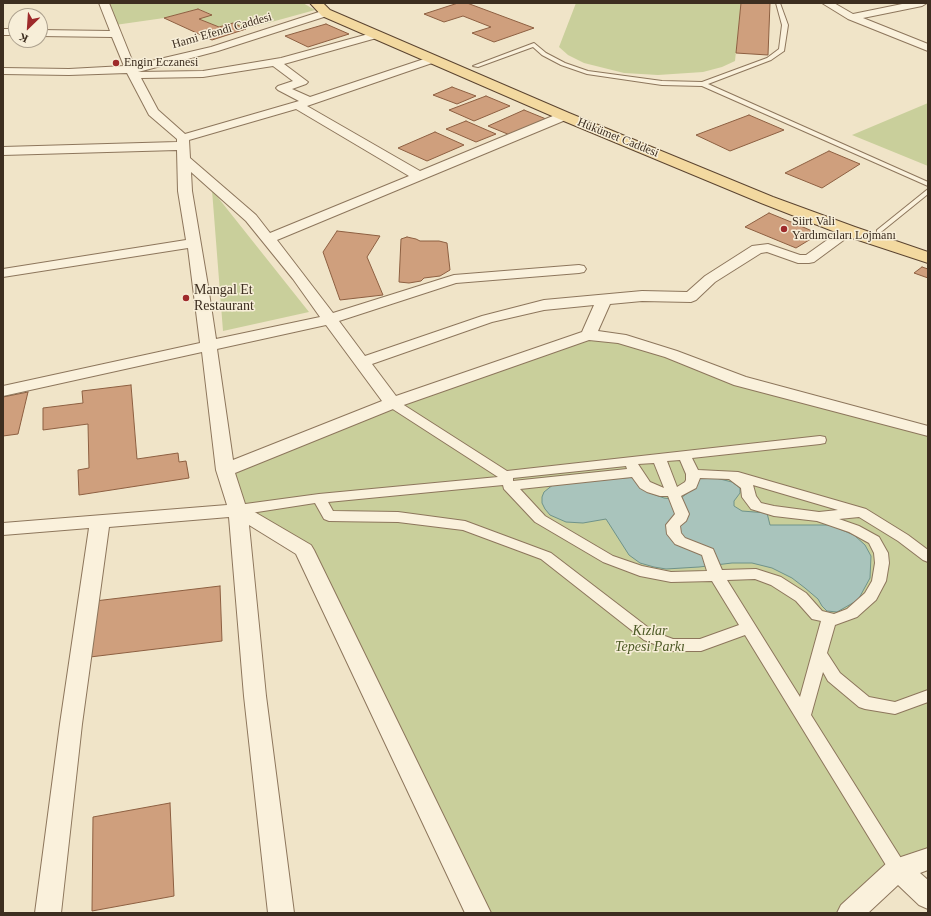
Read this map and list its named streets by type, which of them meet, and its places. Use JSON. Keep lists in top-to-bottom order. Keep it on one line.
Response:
{"streets":{"main road":["Hükümet Caddesi"],"street":["Hami Efendi Caddesi"]},"crossings":[["Hami Efendi Caddesi","Hükümet Caddesi"]],"parks":["Kızlar Tepesi Parkı"],"places":["Engin Eczanesi","Siirt Vali Yardımcıları Lojmanı","Mangal Et Restaurant"],"north":"bottom left"}
